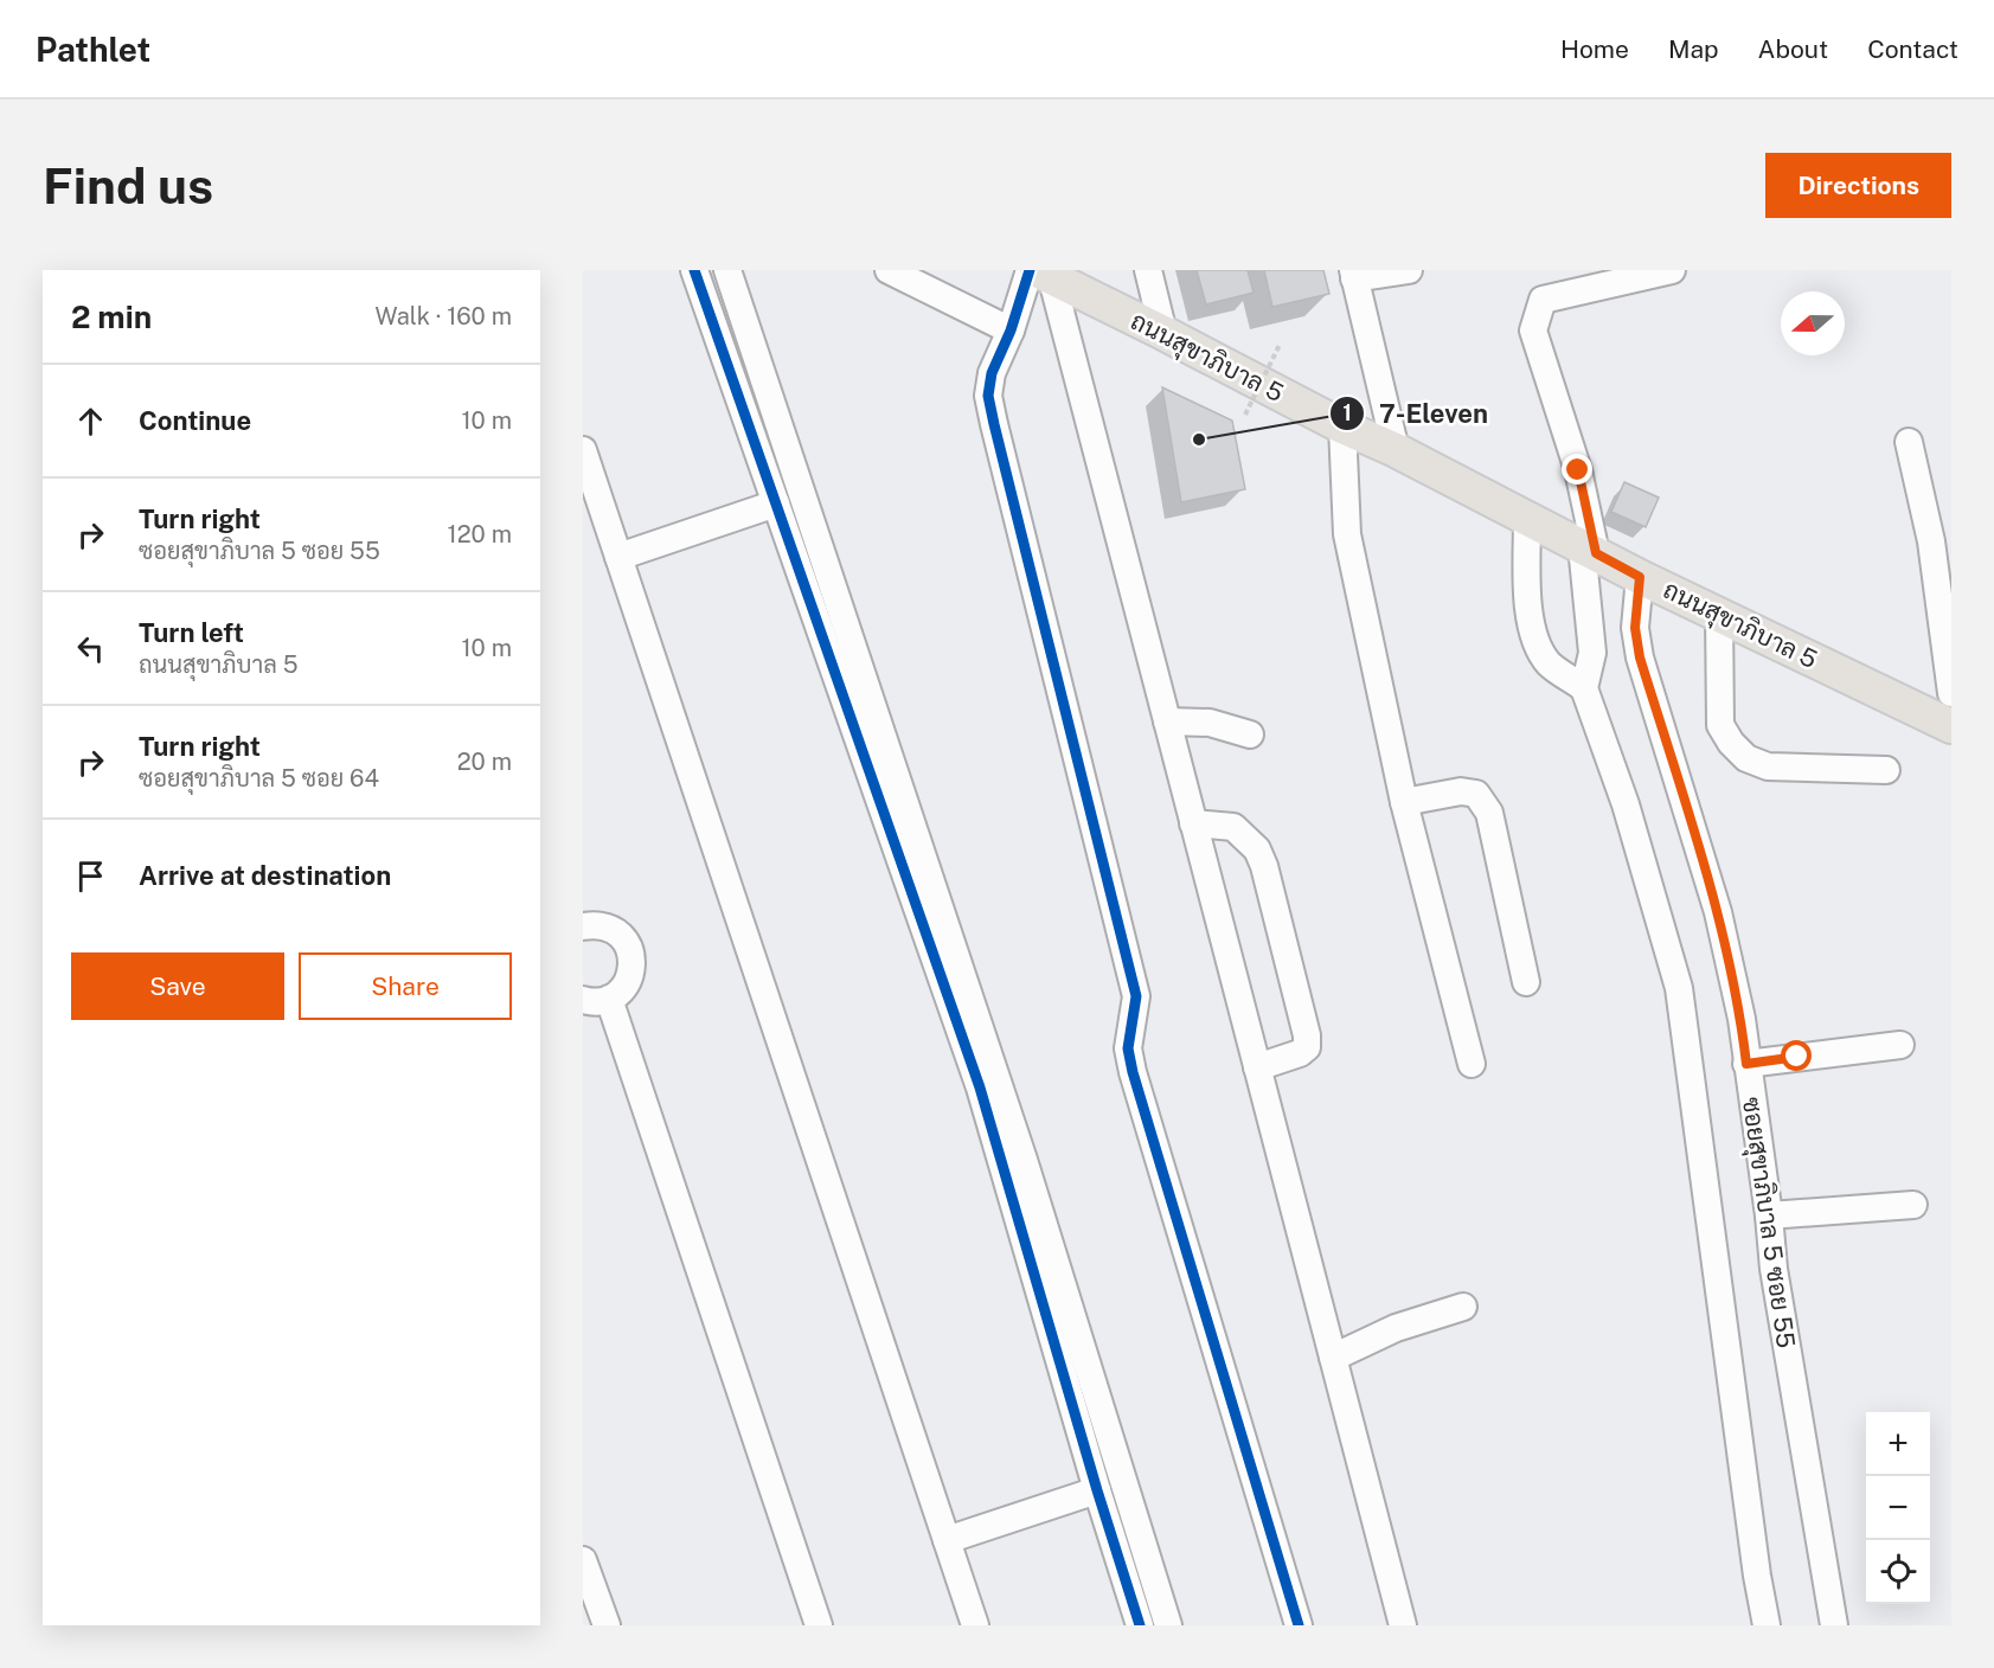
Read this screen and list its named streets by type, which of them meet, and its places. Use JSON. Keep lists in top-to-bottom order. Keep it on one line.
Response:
{"streets":{"main road":["ถนนสุขาภิบาล 5"],"street":["ซอยสุขาภิบาล 5 ซอย 55"]},"crossings":[["ถนนสุขาภิบาล 5","ซอยสุขาภิบาล 5 ซอย 55"]],"places":["7-Eleven"],"north":"left","page":{"header":"Pathlet","nav":["Home","Map","About","Contact"],"buttons":["Directions",["Save","Share"]],"title":"Find us","heading":["2 min","Walk · 160 m"],"list":[["Continue","10 m"],["Turn right","ซอยสุขาภิบาล 5 ซอย 55","120 m"],["Turn left","ถนนสุขาภิบาล 5","10 m"],["Turn right","ซอยสุขาภิบาล 5 ซอย 64","20 m"],"Arrive at destination"],"map_buttons":["+","−"]}}
